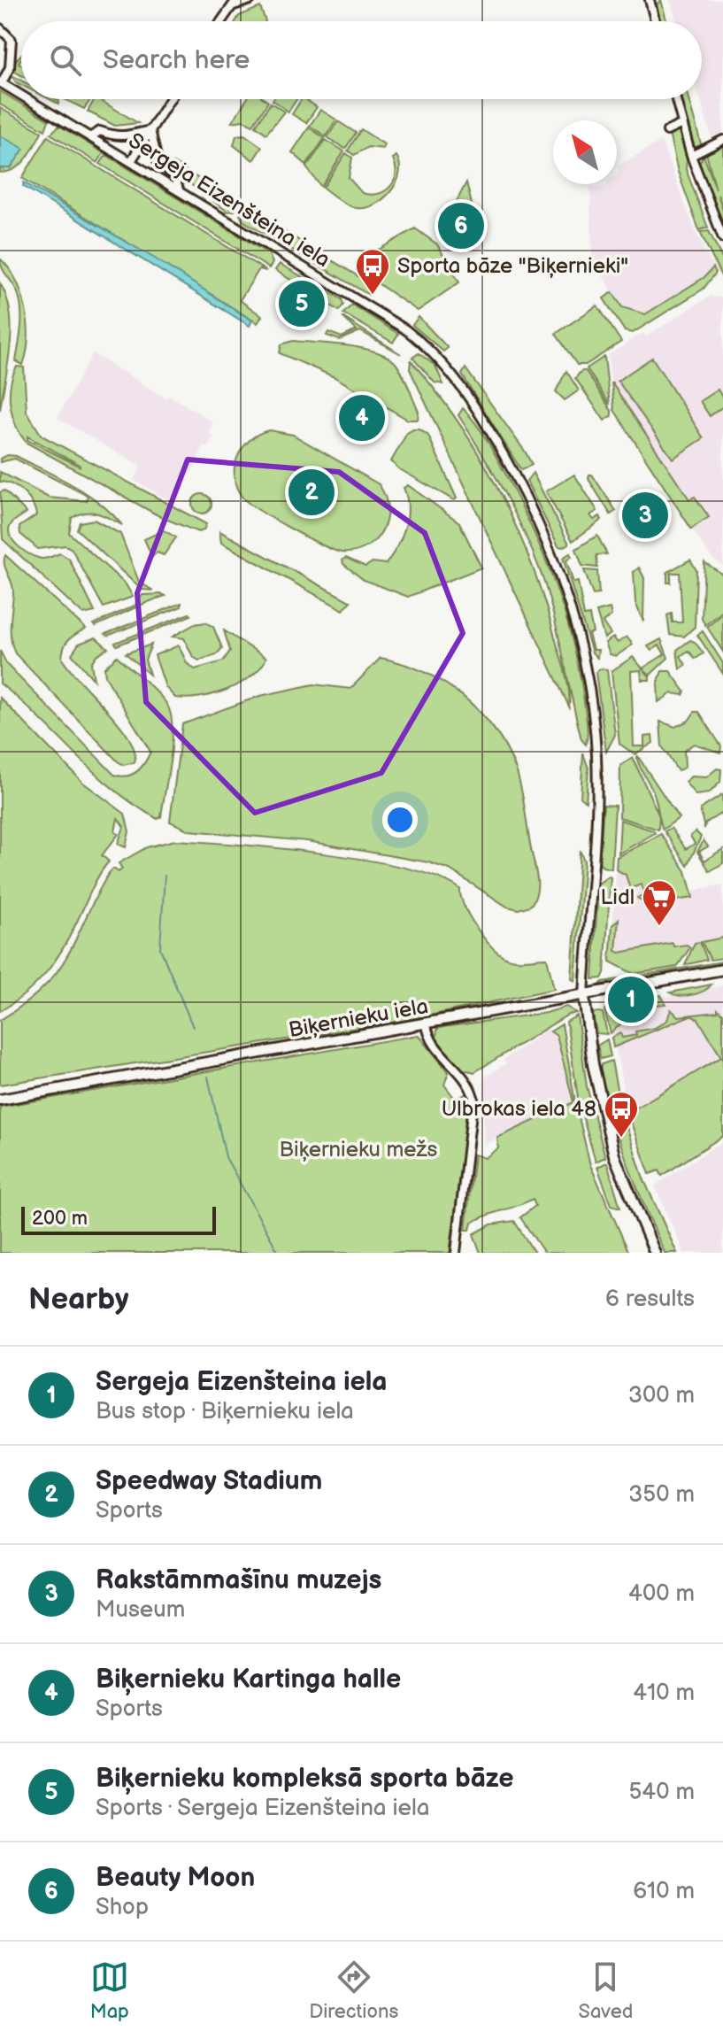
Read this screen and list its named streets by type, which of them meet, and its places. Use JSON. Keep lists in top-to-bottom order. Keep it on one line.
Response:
{"streets":{"main road":["Biķernieku iela"],"street":["Sergeja Eizenšteina iela"]},"crossings":[["Sergeja Eizenšteina iela","Biķernieku iela"]],"parks":["Biķernieku mežs"],"places":{"bus stop":["Sporta bāze \"Biķernieki\"","Ulbrokas iela 48"],"supermarket":["Lidl"]},"scale_bar":"200 m","north":"top left","page":{"search":"Search here","pins":["6","5","4","2","3","1"],"scale":"200 m","heading":["Nearby","6 results"],"list":[{"mark":"1","name":"Sergeja Eizenšteina iela","note":"Bus stop · Biķernieku iela","value":"300 m"},{"mark":"2","name":"Speedway Stadium","note":"Sports","value":"350 m"},{"mark":"3","name":"Rakstāmmašīnu muzejs","note":"Museum","value":"400 m"},{"mark":"4","name":"Biķernieku Kartinga halle","note":"Sports","value":"410 m"},{"mark":"5","name":"Biķernieku kompleksā sporta bāze","note":"Sports · Sergeja Eizenšteina iela","value":"540 m"},{"mark":"6","name":"Beauty Moon","note":"Shop","value":"610 m"}],"nav":["Map","Directions","Saved"]}}
